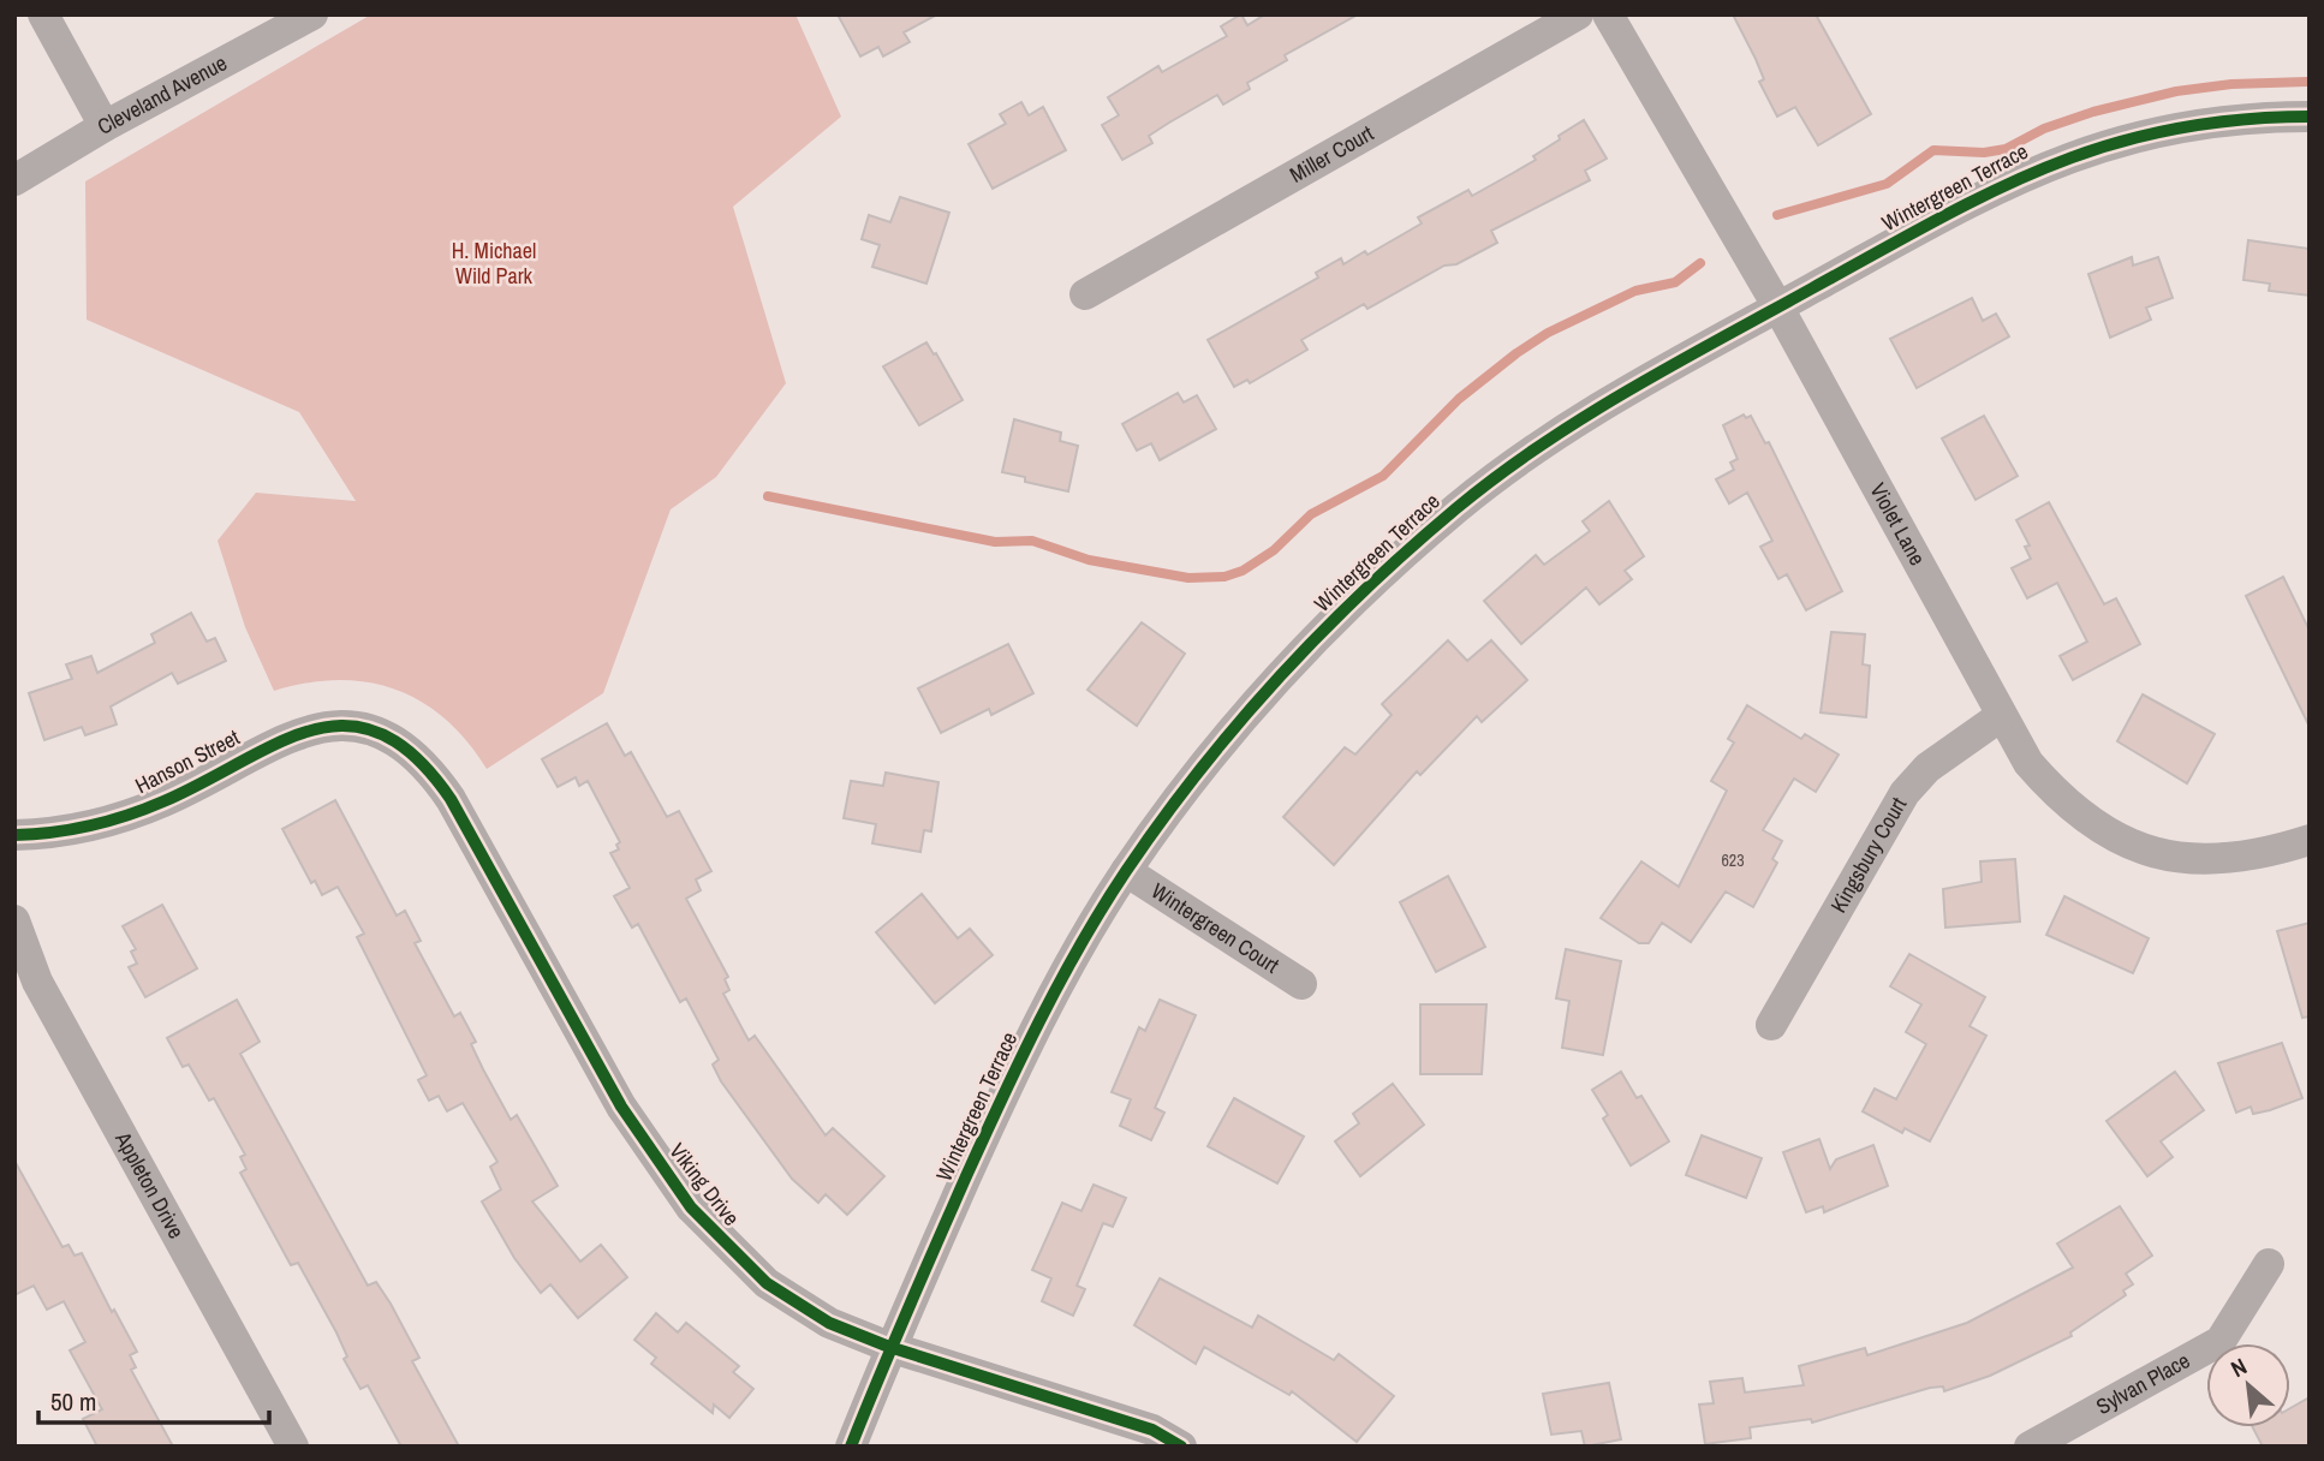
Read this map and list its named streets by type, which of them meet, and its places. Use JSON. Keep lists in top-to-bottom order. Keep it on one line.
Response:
{"streets":{"street":["Cleveland Avenue","Miller Court","Wintergreen Terrace","Violet Lane","Hanson Street","Kingsbury Court","Wintergreen Court","Appleton Drive","Viking Drive","Sylvan Place"]},"crossings":[["Wintergreen Terrace","Violet Lane"],["Wintergreen Terrace","Wintergreen Court"],["Wintergreen Terrace","Viking Drive"],["Violet Lane","Kingsbury Court"],["Hanson Street","Viking Drive"]],"parks":["H. Michael Wild Park"],"house_numbers":["623"],"scale_bar":"50 m","north":"top left"}
